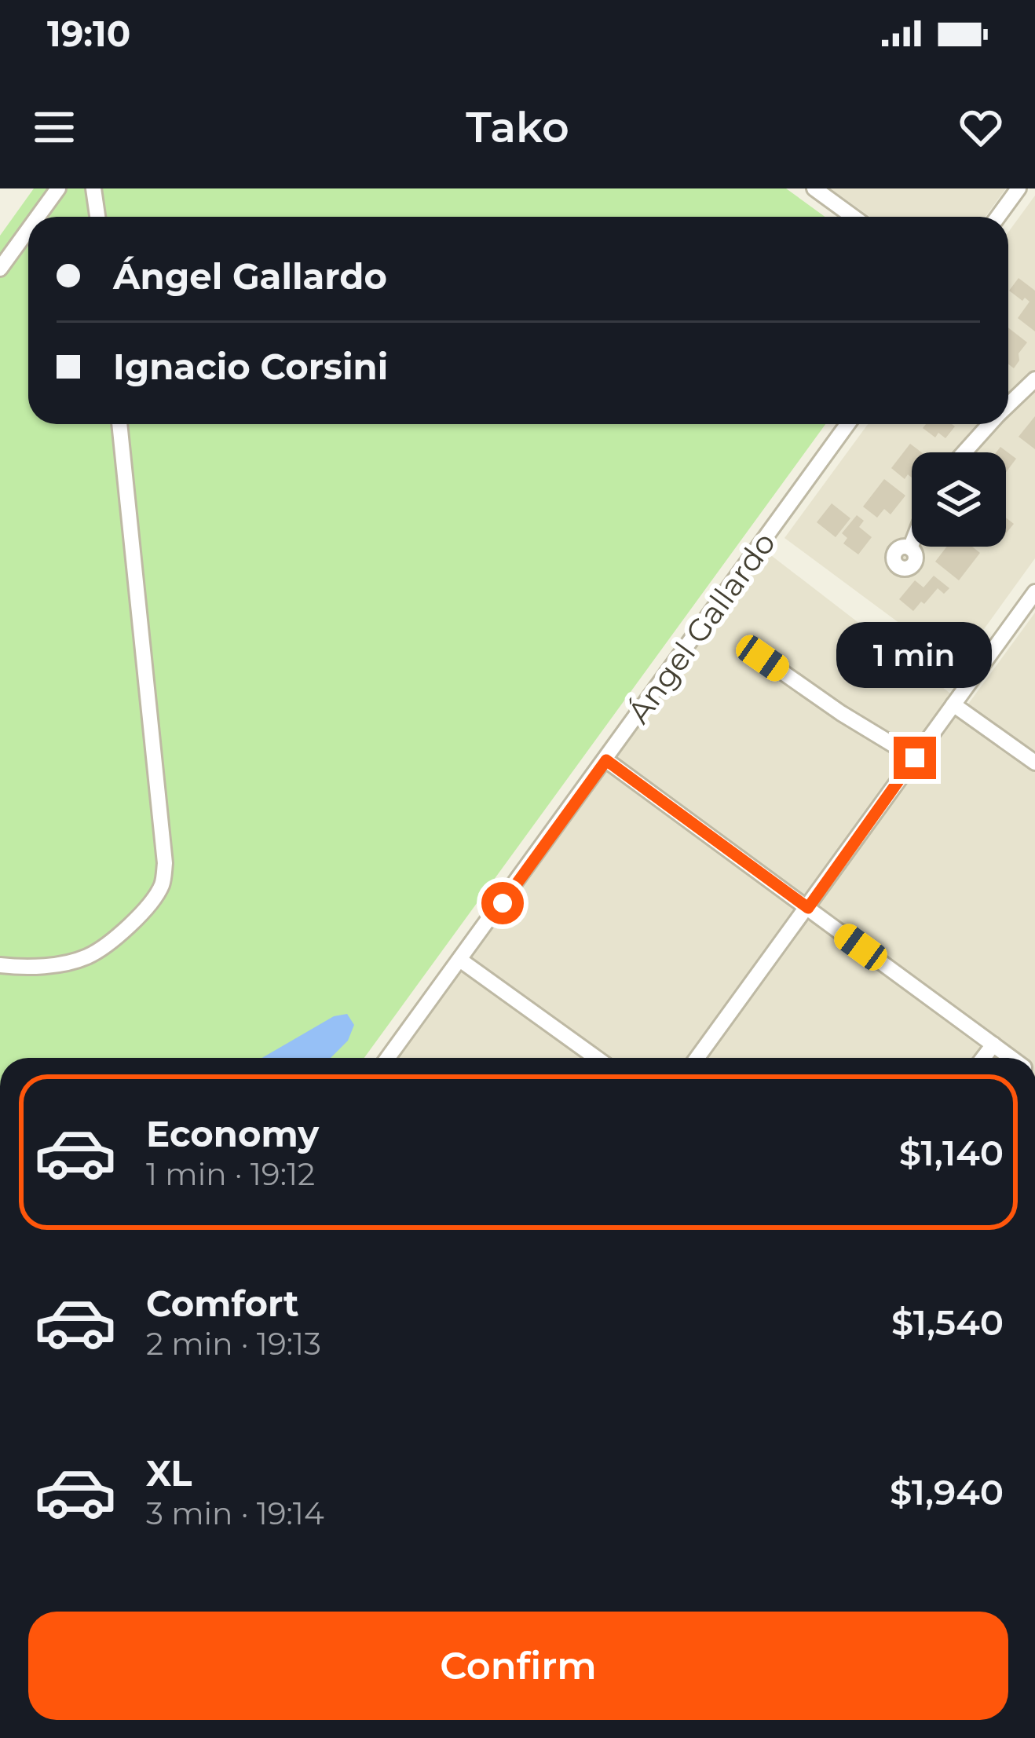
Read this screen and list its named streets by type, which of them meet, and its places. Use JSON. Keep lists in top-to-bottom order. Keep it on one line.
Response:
{"streets":{"street":["Ángel Gallardo"]},"page":{"status":"19:10","header":"Tako","banner":["Ángel Gallardo","Ignacio Corsini"],"bubble":"1 min","list":[{"name":"Economy","note":"1 min · 19:12","value":"$1,140"},{"name":"Comfort","note":"2 min · 19:13","value":"$1,540"},{"name":"XL","note":"3 min · 19:14","value":"$1,940"}],"buttons":"Confirm"}}
